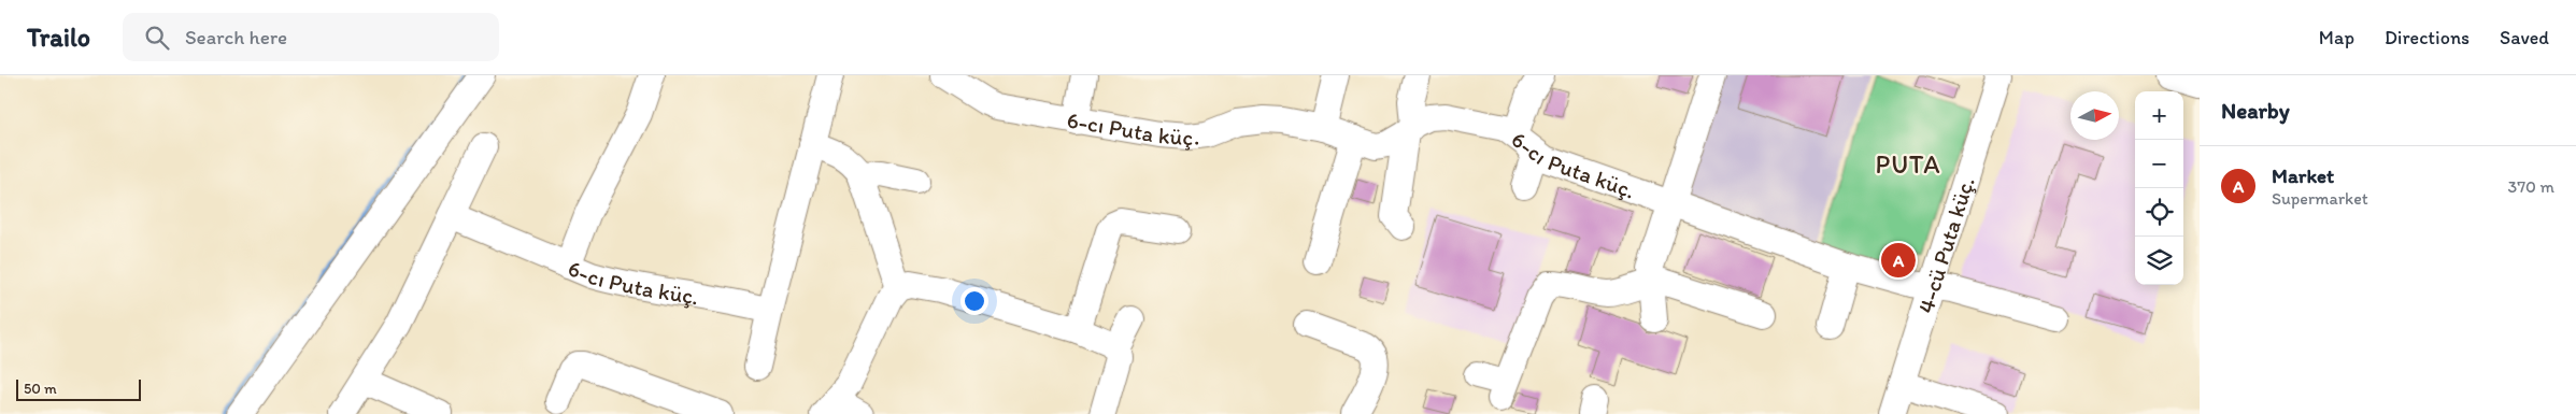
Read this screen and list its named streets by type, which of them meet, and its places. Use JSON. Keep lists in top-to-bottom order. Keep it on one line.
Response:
{"streets":{"street":["6-cı Puta küç.","4-cü Puta küç."]},"crossings":[["6-cı Puta küç.","4-cü Puta küç."]],"districts":["PUTA"],"scale_bar":"50 m","north":"right","page":{"header":"Trailo","search":"Search here","nav":["Map","Directions","Saved"],"heading":"Nearby","map_buttons":["+","−"],"list":[{"mark":"A","name":"Market","note":"Supermarket","value":"370 m"}],"pins":"A","scale":"50 m"}}
